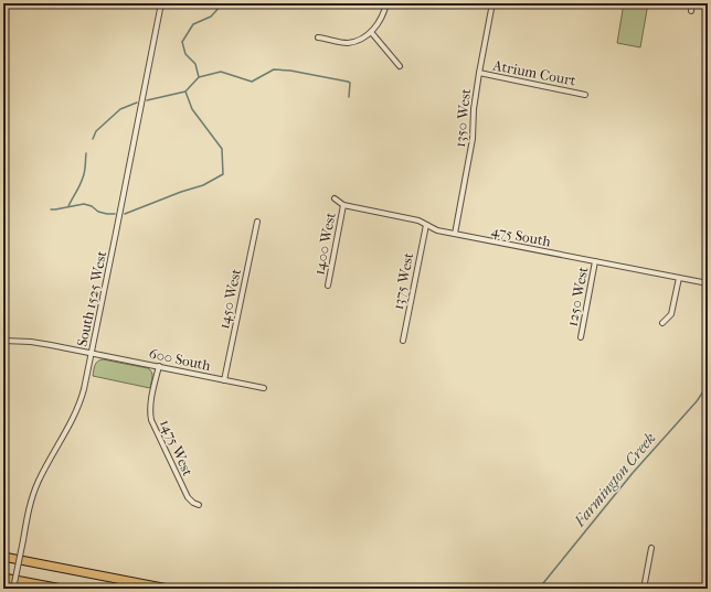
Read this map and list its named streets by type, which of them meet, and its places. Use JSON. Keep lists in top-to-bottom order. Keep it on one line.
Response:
{"streets":{"street":["Atrium Court","1350 West","475 South","1400 West","1375 West","1250 West","South 1525 West","1450 West","600 South","1475 West"]},"crossings":[["Atrium Court","1350 West"],["1350 West","475 South"],["475 South","1400 West"],["475 South","1375 West"],["475 South","1250 West"],["South 1525 West","600 South"],["1450 West","600 South"],["600 South","1475 West"]],"water":["Farmington Creek"]}
